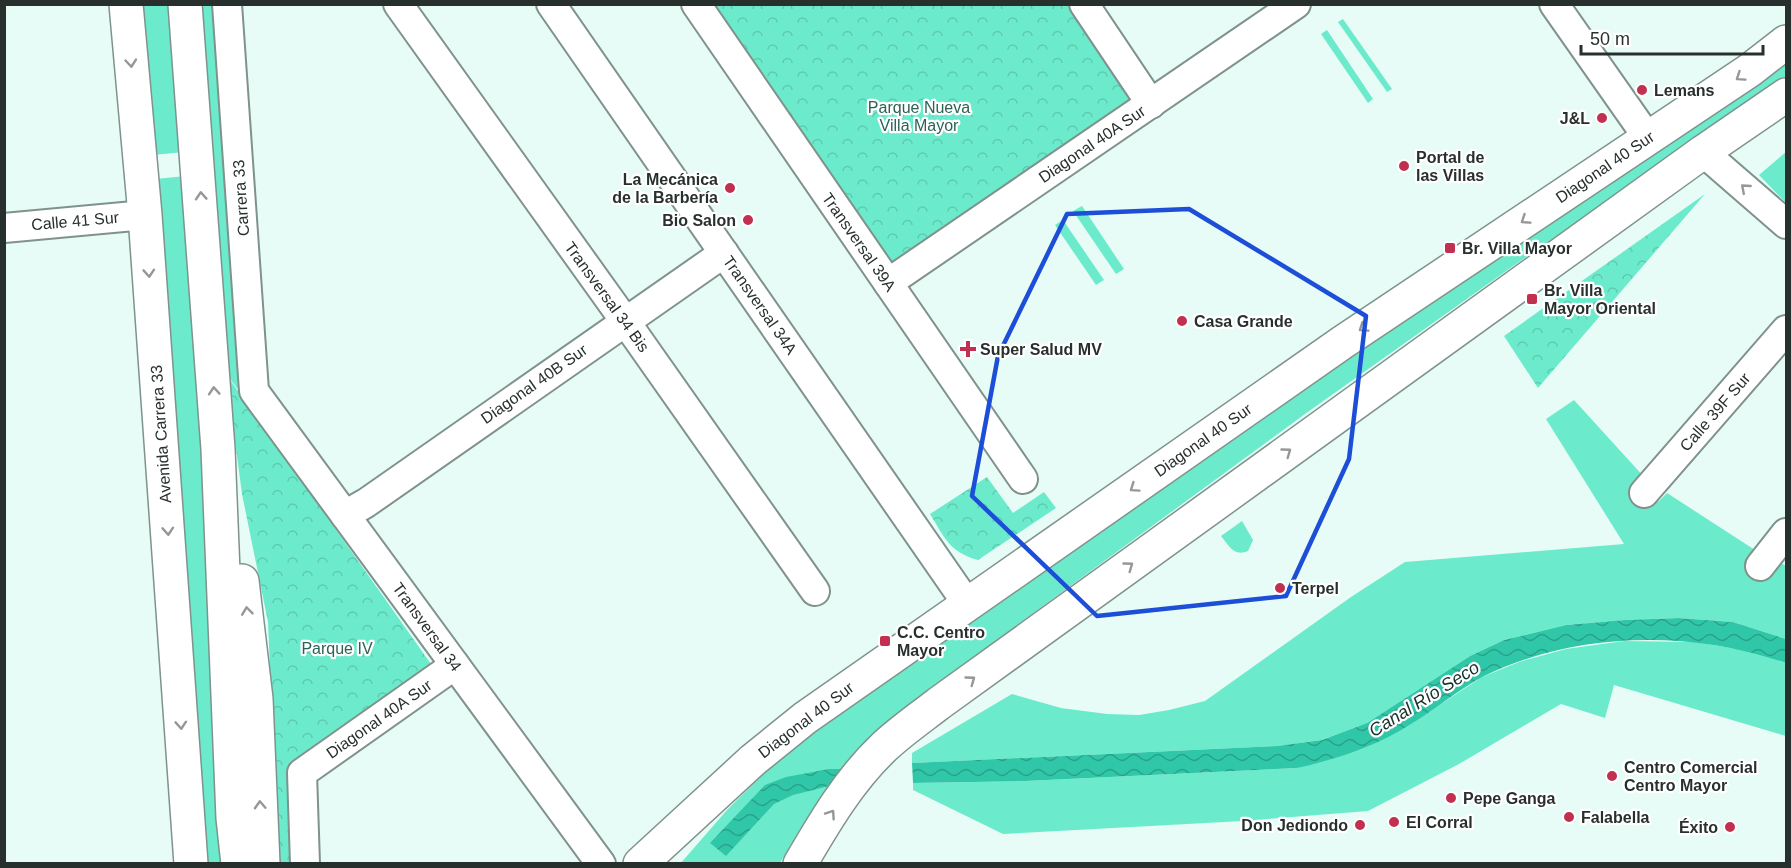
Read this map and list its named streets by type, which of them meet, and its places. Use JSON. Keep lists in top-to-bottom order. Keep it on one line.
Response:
{"streets":{"main road":["Diagonal 40 Sur","Avenida Carrera 33"],"street":["Diagonal 40A Sur","Carrera 33","Calle 41 Sur","Transversal 39A","Transversal 34 Bis","Transversal 34A","Diagonal 40B Sur","Calle 39F Sur","Transversal 34"]},"crossings":[["Diagonal 40A Sur","Transversal 39A"],["Diagonal 40A Sur","Transversal 34"],["Diagonal 40 Sur","Transversal 34A"],["Carrera 33","Transversal 34"],["Calle 41 Sur","Avenida Carrera 33"],["Transversal 34 Bis","Diagonal 40B Sur"],["Transversal 34A","Diagonal 40B Sur"],["Diagonal 40B Sur","Transversal 34"]],"water":["Canal Río Seco"],"parks":["Parque Nueva Villa Mayor","Parque IV"],"places":{"other":["Lemans","J&L","Portal de las Villas","La Mecánica de la Barbería","Bio Salon","Casa Grande","Terpel","Centro Comercial Centro Mayor","Pepe Ganga","Falabella","El Corral","Don Jediondo","Éxito"],"transit":["Br. Villa Mayor","Br. Villa Mayor Oriental","C.C. Centro Mayor"],"health":["Super Salud MV"]},"scale_bar":"50 m"}
